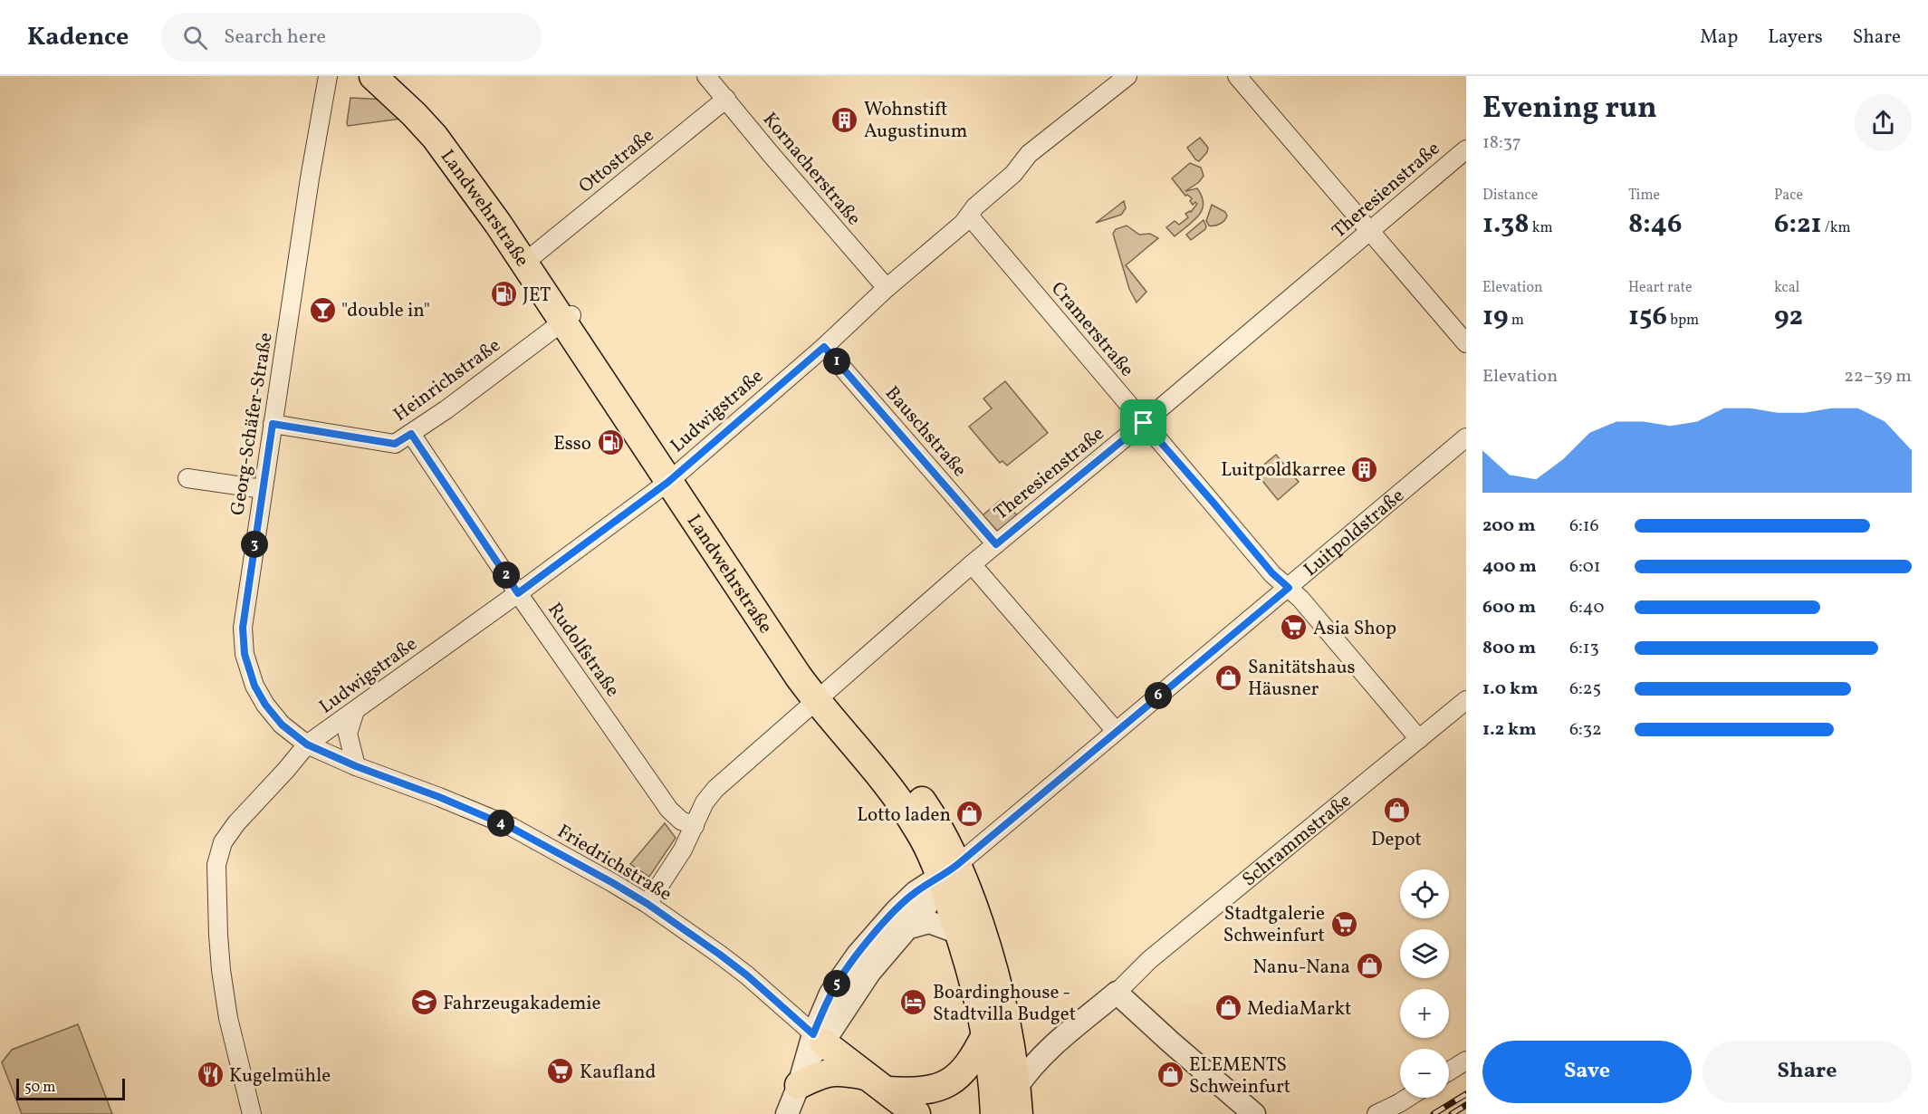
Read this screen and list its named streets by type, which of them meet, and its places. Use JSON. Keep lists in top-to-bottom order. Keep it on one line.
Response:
{"streets":{"main road":["Landwehrstraße"],"street":["Ottostraße","Kornacherstraße","Theresienstraße","Cramerstraße","Heinrichstraße","Ludwigstraße","Georg-Schäfer-Straße","Bauschstraße","Luitpoldstraße","Rudolfstraße","Schrammstraße","Friedrichstraße"]},"crossings":[["Ottostraße","Kornacherstraße"],["Ottostraße","Landwehrstraße"],["Kornacherstraße","Ludwigstraße"],["Theresienstraße","Landwehrstraße"],["Theresienstraße","Cramerstraße"],["Theresienstraße","Bauschstraße"],["Theresienstraße","Rudolfstraße"],["Theresienstraße","Friedrichstraße"],["Landwehrstraße","Heinrichstraße"],["Landwehrstraße","Ludwigstraße"],["Landwehrstraße","Luitpoldstraße"],["Landwehrstraße","Schrammstraße"],["Cramerstraße","Ludwigstraße"],["Cramerstraße","Luitpoldstraße"],["Cramerstraße","Schrammstraße"],["Heinrichstraße","Georg-Schäfer-Straße"],["Heinrichstraße","Rudolfstraße"],["Ludwigstraße","Georg-Schäfer-Straße"],["Ludwigstraße","Bauschstraße"],["Ludwigstraße","Rudolfstraße"],["Ludwigstraße","Friedrichstraße"],["Georg-Schäfer-Straße","Friedrichstraße"],["Luitpoldstraße","Friedrichstraße"]],"places":{"building":["Wohnstift Augustinum","Luitpoldkarree"],"fuel station":["JET","Esso"],"bar":["\"double in\""],"supermarket":["Asia Shop","Stadtgalerie Schweinfurt","Kaufland"],"shop":["Sanitätshaus Häusner","Depot","Lotto laden","Nanu-Nana","MediaMarkt","ELEMENTS Schweinfurt"],"school or university":["Fahrzeugakademie"],"hotel":["Boardinghouse - Stadtvilla Budget"],"restaurant":["Kugelmühle"]},"scale_bar":"50 m","page":{"header":"Kadence","search":"Search here","nav":["Map","Layers","Share"],"heading":["Evening run","18:37"],"stats":[["Distance","1.38 km"],["Time","8:46"],["Pace","6:21 /km"],["Elevation","19 m"],["Heart rate","156 bpm"],["kcal","92"]],"pins":["1","3","2","6","4","5"],"chart":["Elevation","22–39 m"],"list":[{"name":"200 m","note":"6:16"},{"name":"400 m","note":"6:01"},{"name":"600 m","note":"6:40"},{"name":"800 m","note":"6:13"},{"name":"1.0 km","note":"6:25"},{"name":"1.2 km","note":"6:32"}],"map_buttons":["+","−"],"buttons":["Save","Share"],"scale":"50 m"}}
